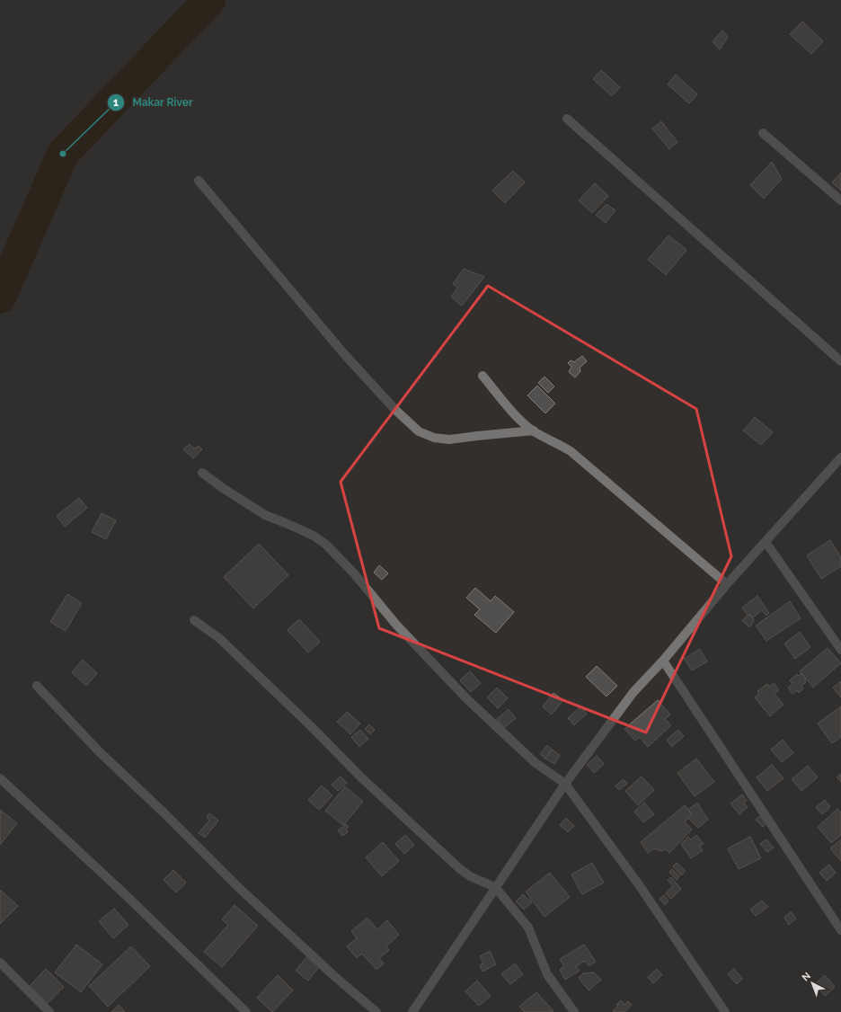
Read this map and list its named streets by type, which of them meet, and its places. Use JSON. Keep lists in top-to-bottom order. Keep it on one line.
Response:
{"places":["Makar River"],"north":"top left"}
